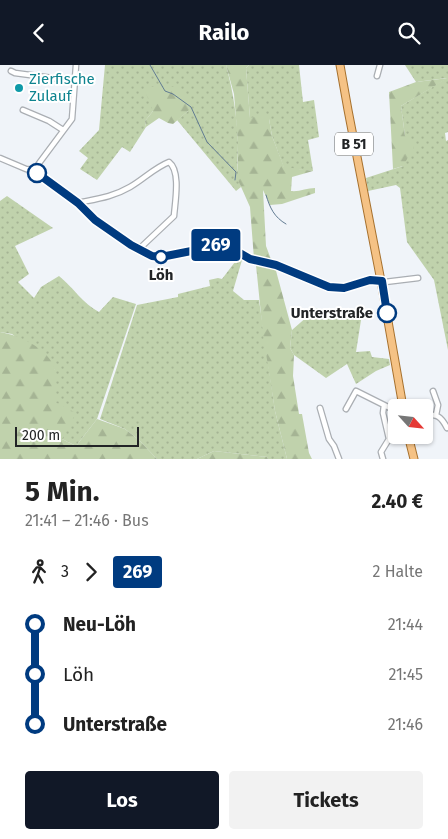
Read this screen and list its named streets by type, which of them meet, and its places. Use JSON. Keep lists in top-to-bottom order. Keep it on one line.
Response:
{"streets":{"main road":["B 51"]},"places":["Zierfische Zulauf","Löh","Unterstraße"],"lines":["bus line 269"],"scale_bar":"200 m","north":"bottom right","page":{"header":"Railo","on_map":"269","scale":"200 m","heading":["5 Min.","21:41 – 21:46 · Bus","2.40 €"],"legs":["3","269","2 Halte"],"list":[{"name":"Neu-Löh","value":"21:44"},{"name":"Löh","value":"21:45"},{"name":"Unterstraße","value":"21:46"}],"buttons":["Los","Tickets"]}}
